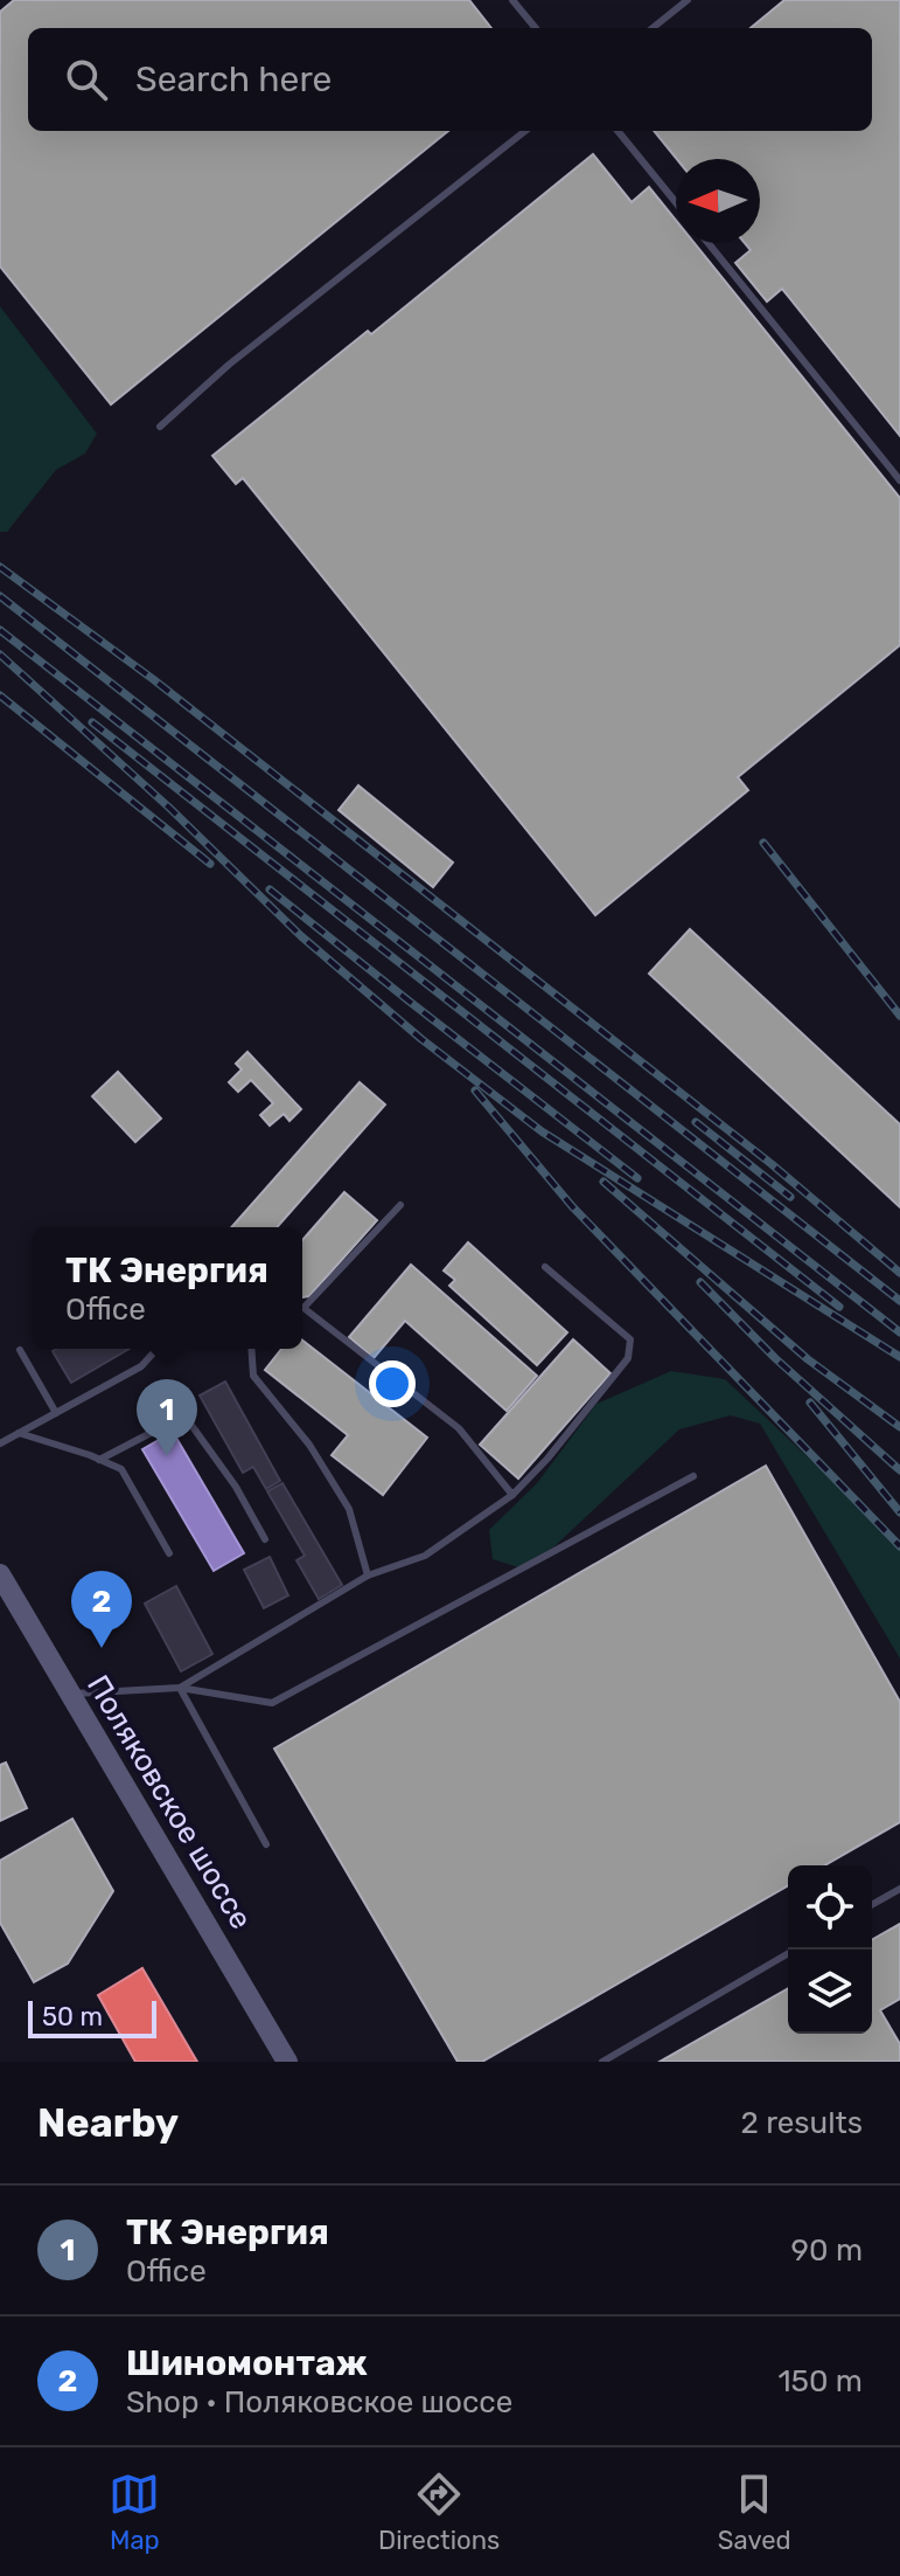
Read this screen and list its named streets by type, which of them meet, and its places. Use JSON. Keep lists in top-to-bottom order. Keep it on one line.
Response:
{"streets":{"main road":["Поляковское шоссе"]},"scale_bar":"50 m","north":"left","page":{"search":"Search here","popup":["ТК Энергия","Office"],"pins":["1","2"],"scale":"50 m","heading":["Nearby","2 results"],"list":[{"mark":"1","name":"ТК Энергия","note":"Office","value":"90 m"},{"mark":"2","name":"Шиномонтаж","note":"Shop · Поляковское шоссе","value":"150 m"}],"nav":["Map","Directions","Saved"]}}
